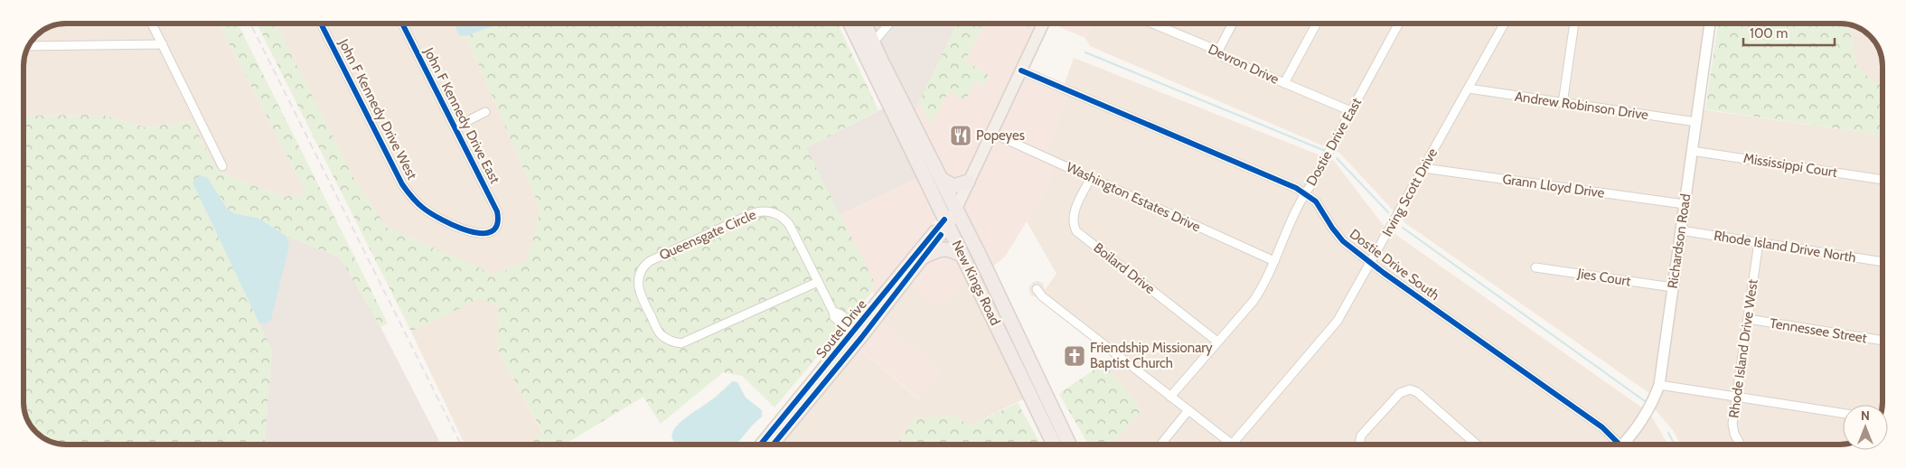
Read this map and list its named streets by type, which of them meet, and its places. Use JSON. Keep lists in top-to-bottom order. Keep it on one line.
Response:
{"streets":{"highway":["New Kings Road"],"main road":["Soutel Drive"],"street":["Devron Drive","Andrew Robinson Drive","John F Kennedy Drive West","John F Kennedy Drive East","Dostie Drive East","Mississippi Court","Grann Lloyd Drive","Irving Scott Drive","Washington Estates Drive","Queensgate Circle","Richardson Road","Rhode Island Drive North","Dostie Drive South","Boilard Drive","Jies Court","Tennessee Street","Rhode Island Drive West"]},"crossings":[["Devron Drive","Dostie Drive East"],["Andrew Robinson Drive","Irving Scott Drive"],["Andrew Robinson Drive","Richardson Road"],["John F Kennedy Drive West","John F Kennedy Drive East"],["Dostie Drive East","Washington Estates Drive"],["Dostie Drive East","Dostie Drive South"],["Dostie Drive East","Boilard Drive"],["Mississippi Court","Richardson Road"],["Grann Lloyd Drive","Irving Scott Drive"],["Grann Lloyd Drive","Richardson Road"],["Irving Scott Drive","Dostie Drive South"],["Washington Estates Drive","Boilard Drive"],["Washington Estates Drive","Soutel Drive"],["Queensgate Circle","Soutel Drive"],["Richardson Road","Rhode Island Drive North"],["Richardson Road","Jies Court"],["Rhode Island Drive North","Rhode Island Drive West"],["Dostie Drive South","Soutel Drive"],["New Kings Road","Soutel Drive"],["Tennessee Street","Rhode Island Drive West"]],"places":{"restaurant":["Popeyes"],"church":["Friendship Missionary Baptist Church"]},"scale_bar":"100 m","north":"top"}
